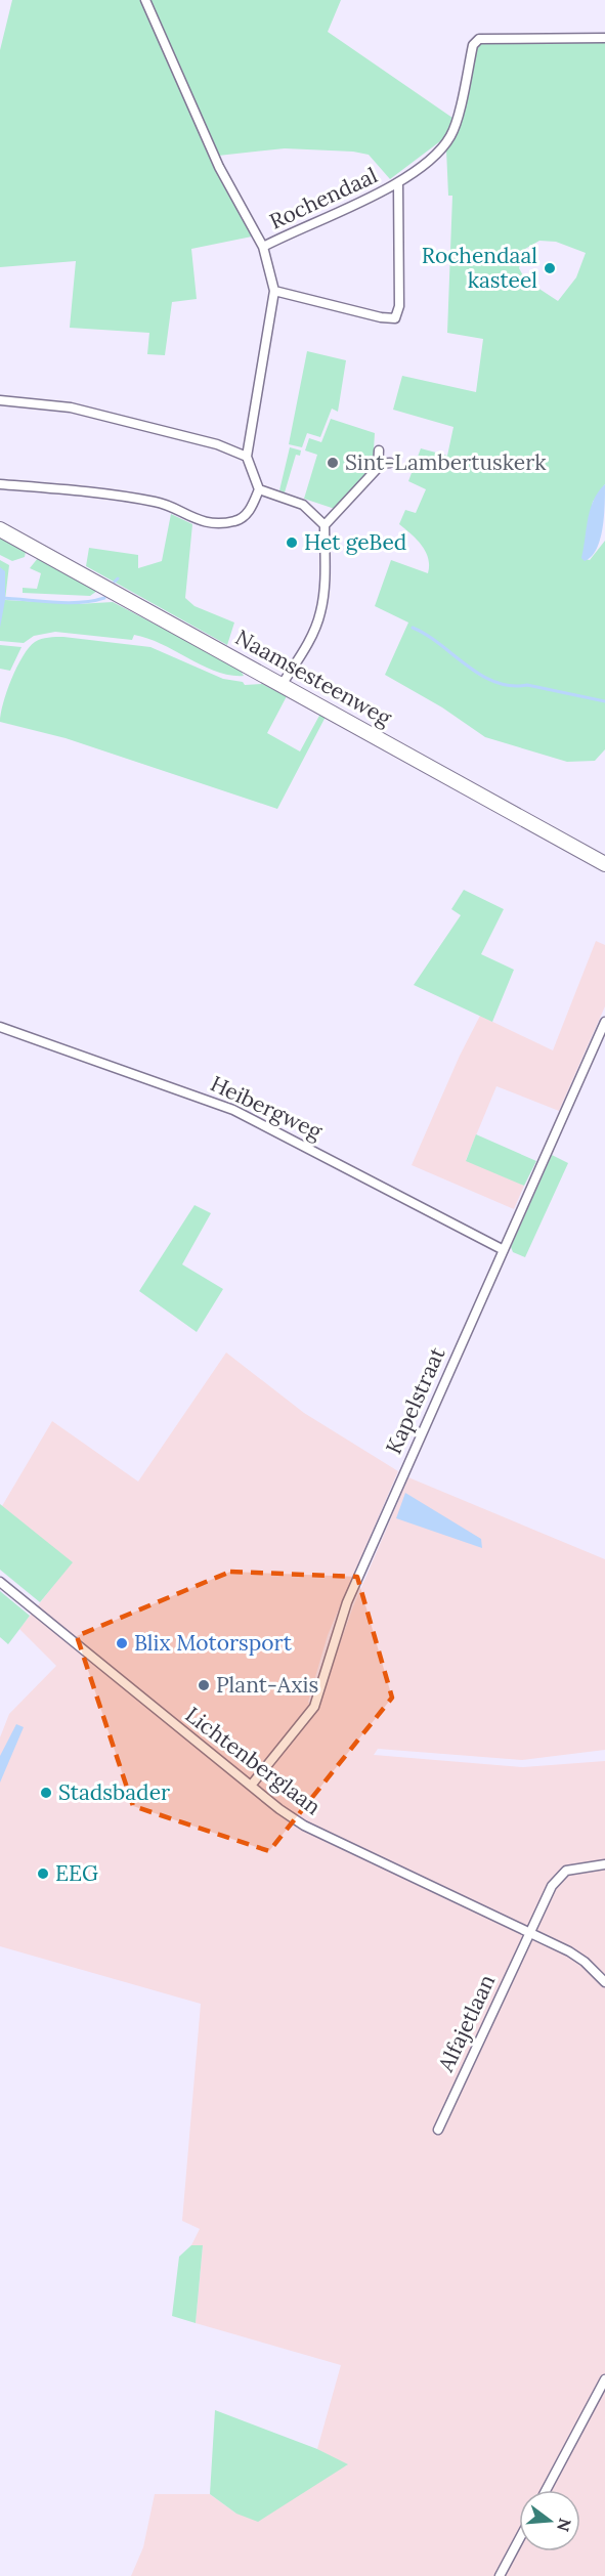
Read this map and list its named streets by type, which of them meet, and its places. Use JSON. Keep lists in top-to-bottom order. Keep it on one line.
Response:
{"streets":{"main road":["Naamsesteenweg"],"street":["Rochendaal","Heibergweg","Kapelstraat","Lichtenberglaan","Alfajetlaan"]},"crossings":[["Heibergweg","Kapelstraat"],["Kapelstraat","Lichtenberglaan"],["Lichtenberglaan","Alfajetlaan"]],"places":["Rochendaal kasteel","Sint-Lambertuskerk","Het geBed","Blix Motorsport","Plant-Axis","Stadsbader","EEG"],"north":"right"}
